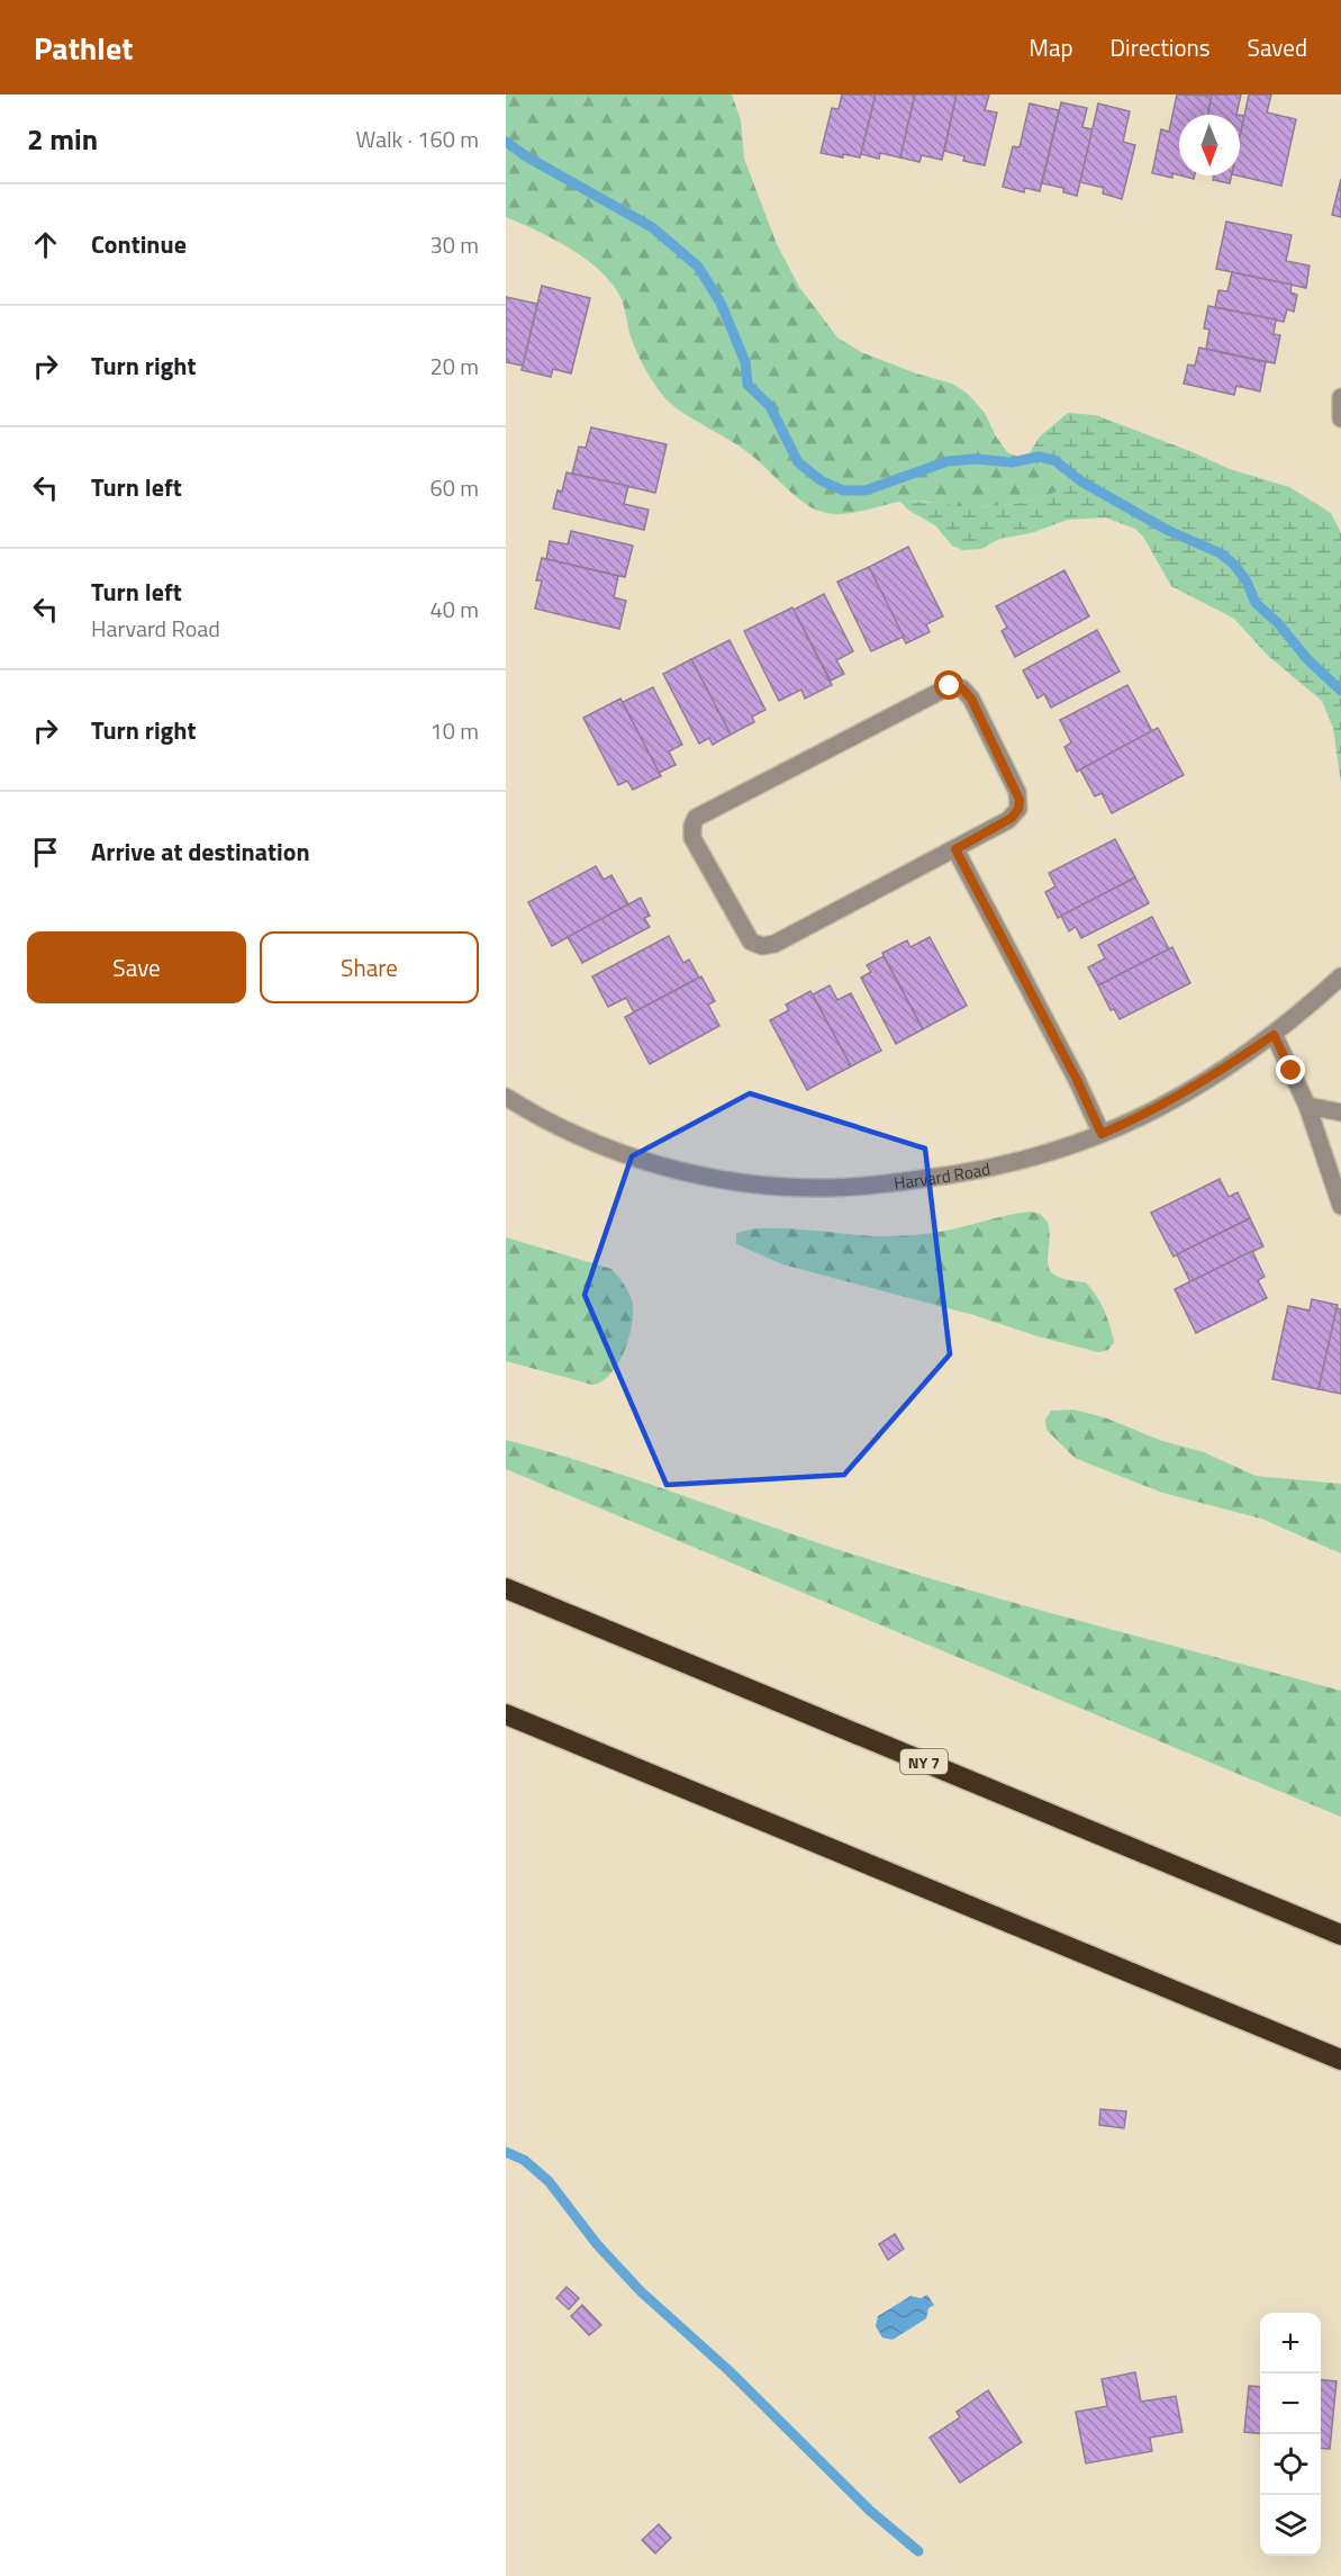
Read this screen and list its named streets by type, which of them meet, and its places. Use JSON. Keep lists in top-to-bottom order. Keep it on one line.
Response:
{"streets":{"highway":["NY 7"],"street":["Harvard Road"]},"north":"bottom","page":{"header":"Pathlet","nav":["Map","Directions","Saved"],"heading":["2 min","Walk · 160 m"],"list":[["Continue","30 m"],["Turn right","20 m"],["Turn left","60 m"],["Turn left","Harvard Road","40 m"],["Turn right","10 m"],"Arrive at destination"],"buttons":["Save","Share"],"map_buttons":["+","−"]}}
